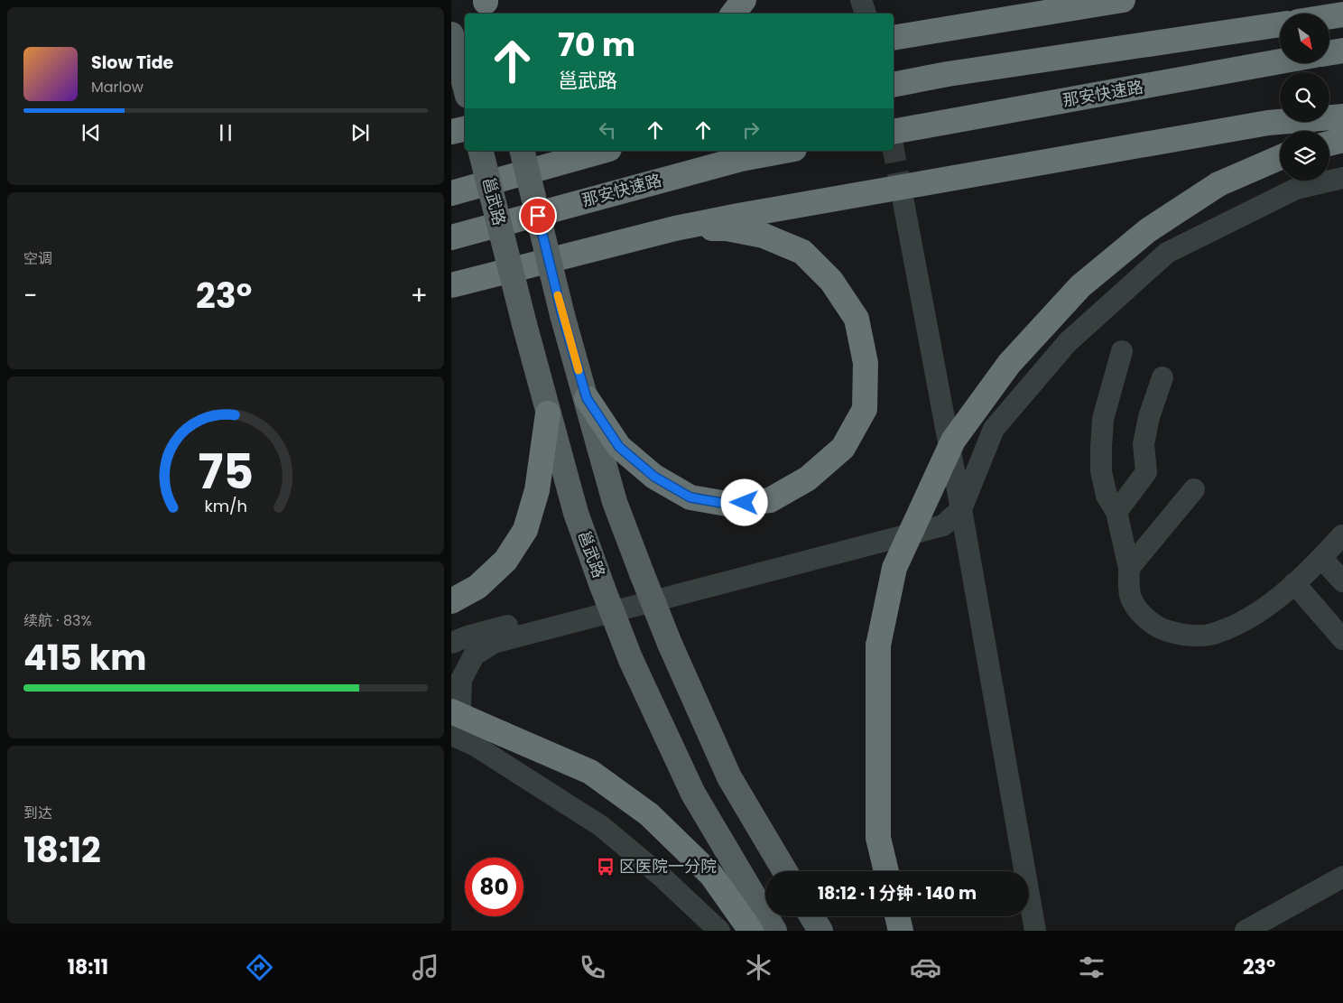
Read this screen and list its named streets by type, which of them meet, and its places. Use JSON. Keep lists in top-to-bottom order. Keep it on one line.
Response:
{"streets":{"highway":["那安快速路"],"main road":["邕武路"]},"places":{"bus stop":["区医院一分院"]},"north":"bottom right","page":{"turn":["70 m","邕武路"],"song":["Slow Tide","Marlow"],"tile":["空调",["续航 · 83%","415 km"],["到达","18:12"]],"heat":["−","23°","+"],"limit":"80","trip":"18:12 · 1 分钟 · 140 m","tabs":["18:11","23°"],"gauge":["75","km/h"]}}
